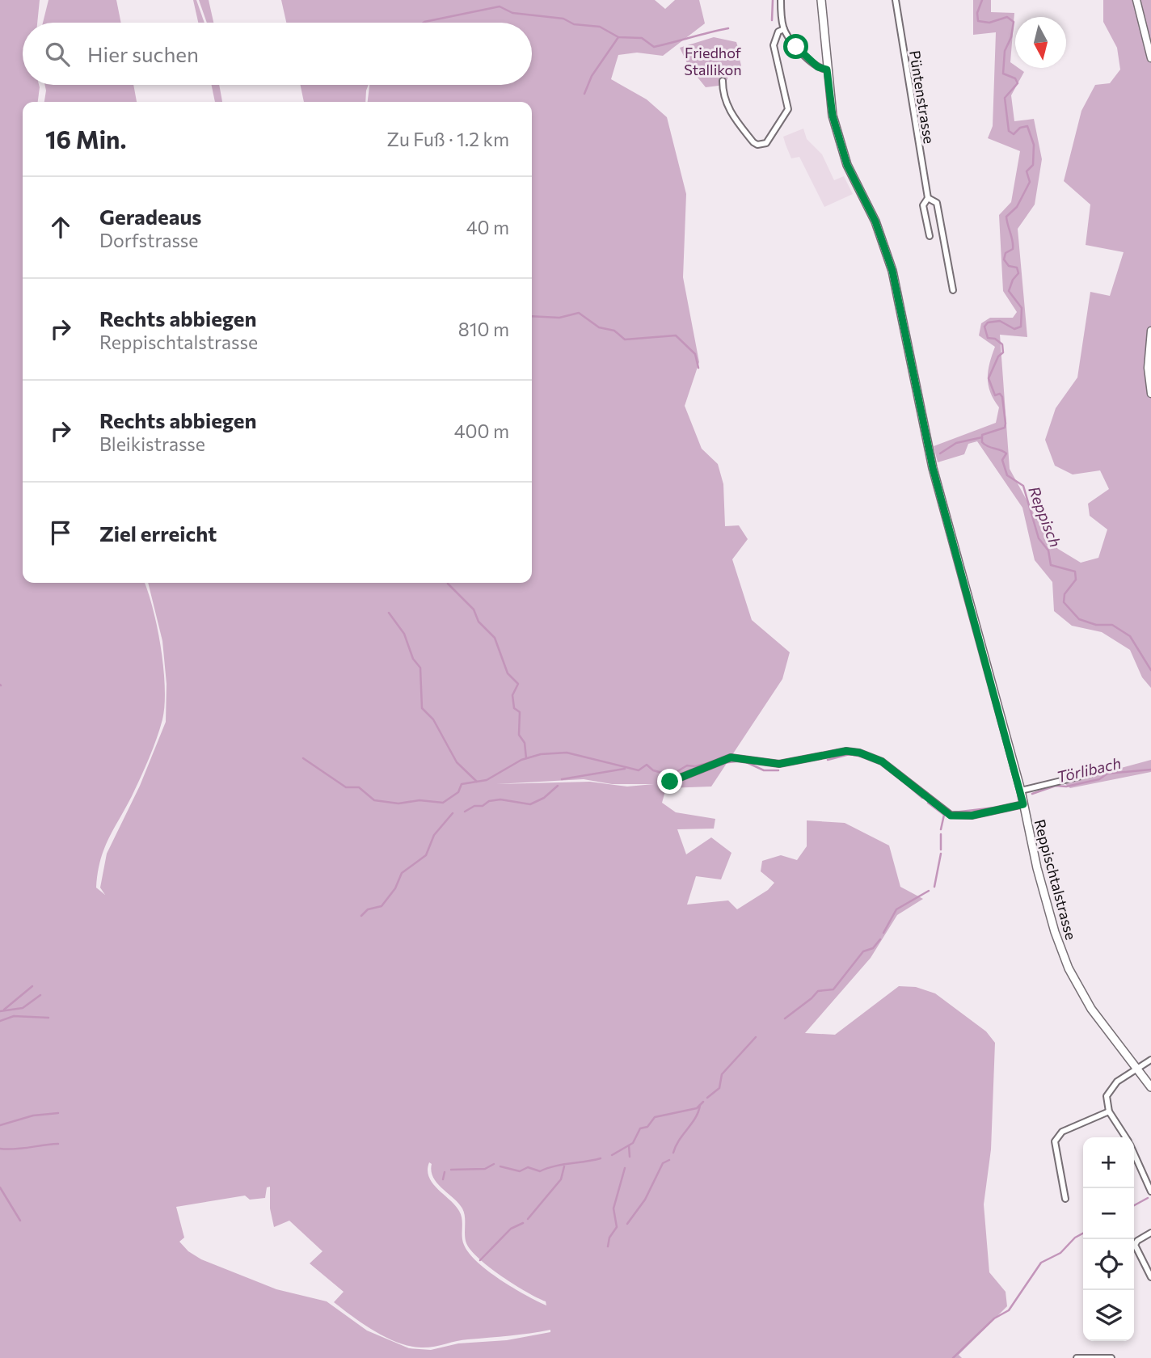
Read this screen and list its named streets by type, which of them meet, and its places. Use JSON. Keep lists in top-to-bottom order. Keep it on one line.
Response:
{"streets":{"main road":["Reppischtalstrasse"],"street":["Püntenstrasse"]},"water":["Reppisch","Törlibach"],"parks":["Friedhof Stallikon"],"north":"bottom","page":{"search":"Hier suchen","heading":["16 Min.","Zu Fuß · 1.2 km"],"list":[["Geradeaus","Dorfstrasse","40 m"],["Rechts abbiegen","Reppischtalstrasse","810 m"],["Rechts abbiegen","Bleikistrasse","400 m"],"Ziel erreicht"],"map_buttons":["+","−"]}}
